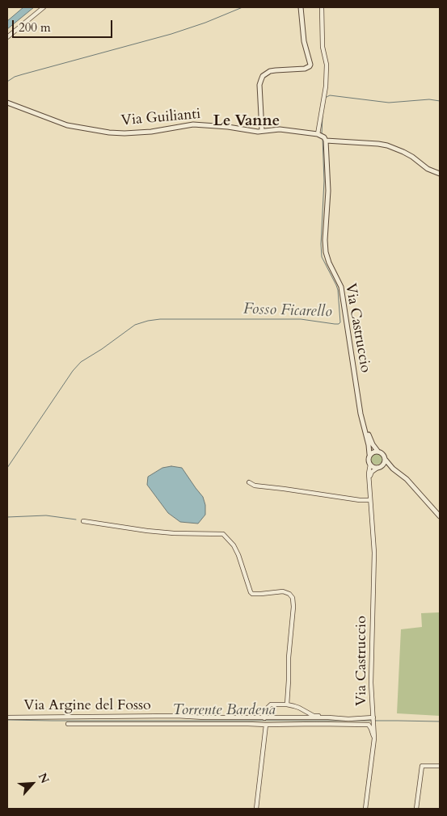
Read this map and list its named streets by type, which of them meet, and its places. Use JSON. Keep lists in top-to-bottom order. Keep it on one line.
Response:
{"streets":{"street":["Via Guilianti","Via Castruccio","Via Argine del Fosso"]},"crossings":[["Via Guilianti","Via Castruccio"]],"districts":["Le Vanne"],"water":["Fosso Ficarello","Torrente Bardena"],"scale_bar":"200 m","north":"top right"}
